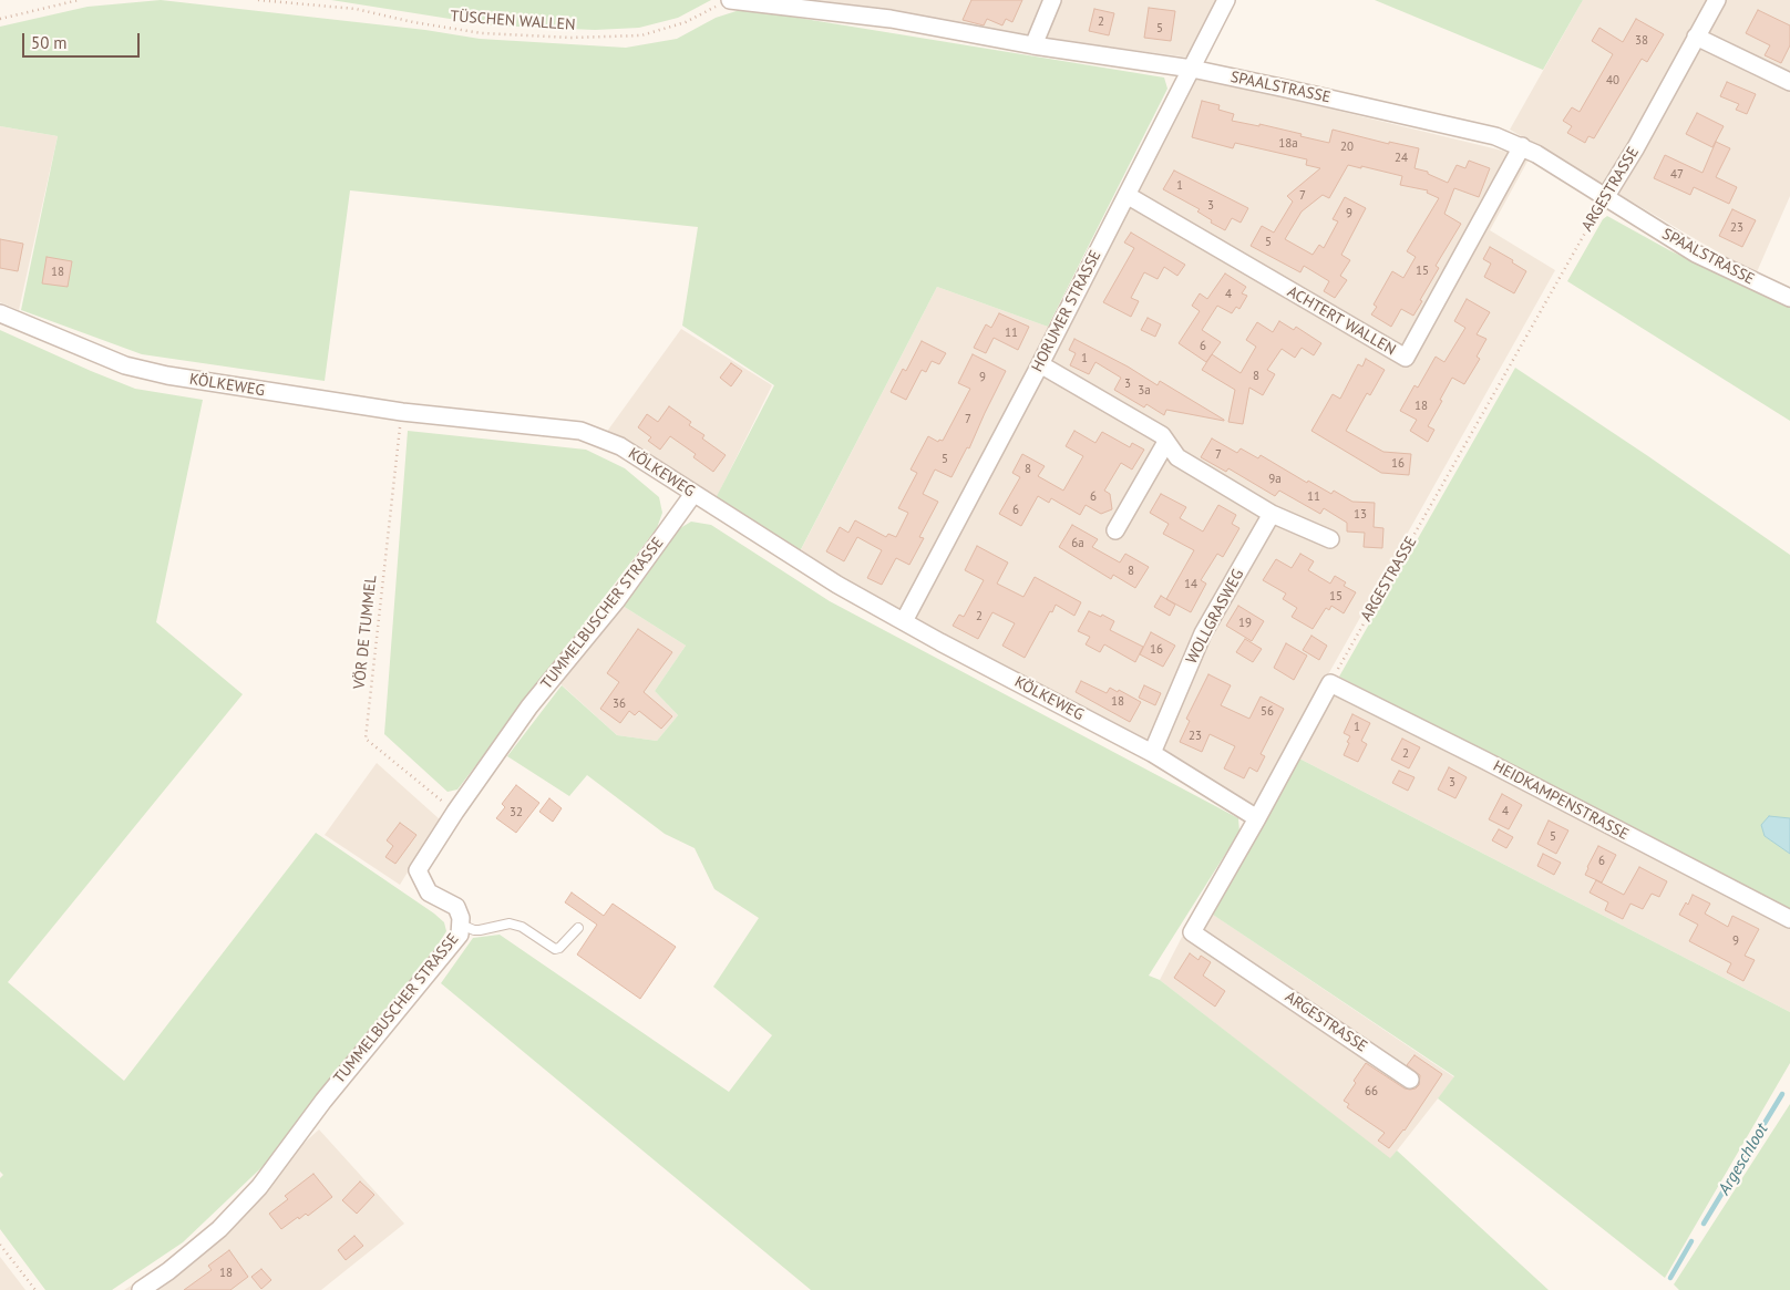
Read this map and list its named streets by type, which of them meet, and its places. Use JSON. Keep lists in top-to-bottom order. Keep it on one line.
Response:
{"streets":{"street":["SPAALSTRASSE","ARGESTRASSE","HORUMER STRASSE","ACHTERT WALLEN","KÖLKEWEG","TUMMELBUSCHER STRASSE","WOLLGRASWEG","HEIDKAMPENSTRASSE"],"path":["TÜSCHEN WALLEN","VÖR DE TUMMEL"]},"crossings":[["TÜSCHEN WALLEN","SPAALSTRASSE"],["SPAALSTRASSE","ARGESTRASSE"],["SPAALSTRASSE","HORUMER STRASSE"],["SPAALSTRASSE","ACHTERT WALLEN"],["ARGESTRASSE","KÖLKEWEG"],["ARGESTRASSE","HEIDKAMPENSTRASSE"],["HORUMER STRASSE","ACHTERT WALLEN"],["HORUMER STRASSE","KÖLKEWEG"],["KÖLKEWEG","TUMMELBUSCHER STRASSE"],["KÖLKEWEG","WOLLGRASWEG"],["KÖLKEWEG","VÖR DE TUMMEL"],["TUMMELBUSCHER STRASSE","VÖR DE TUMMEL"]],"water":["Argeschloot"],"house_numbers":["2","5","38","40","18a","20","24","47","1","7","3","9","23","5","15","18","4","11","6","1","8","9","3","3a","18","7","7","5","16","8","9a","6","11","6","13","6a","8","14","15","2","19","16","18","36","56","1","23","2","3","4","32","5","6","9","66","18"],"scale_bar":"50 m"}
